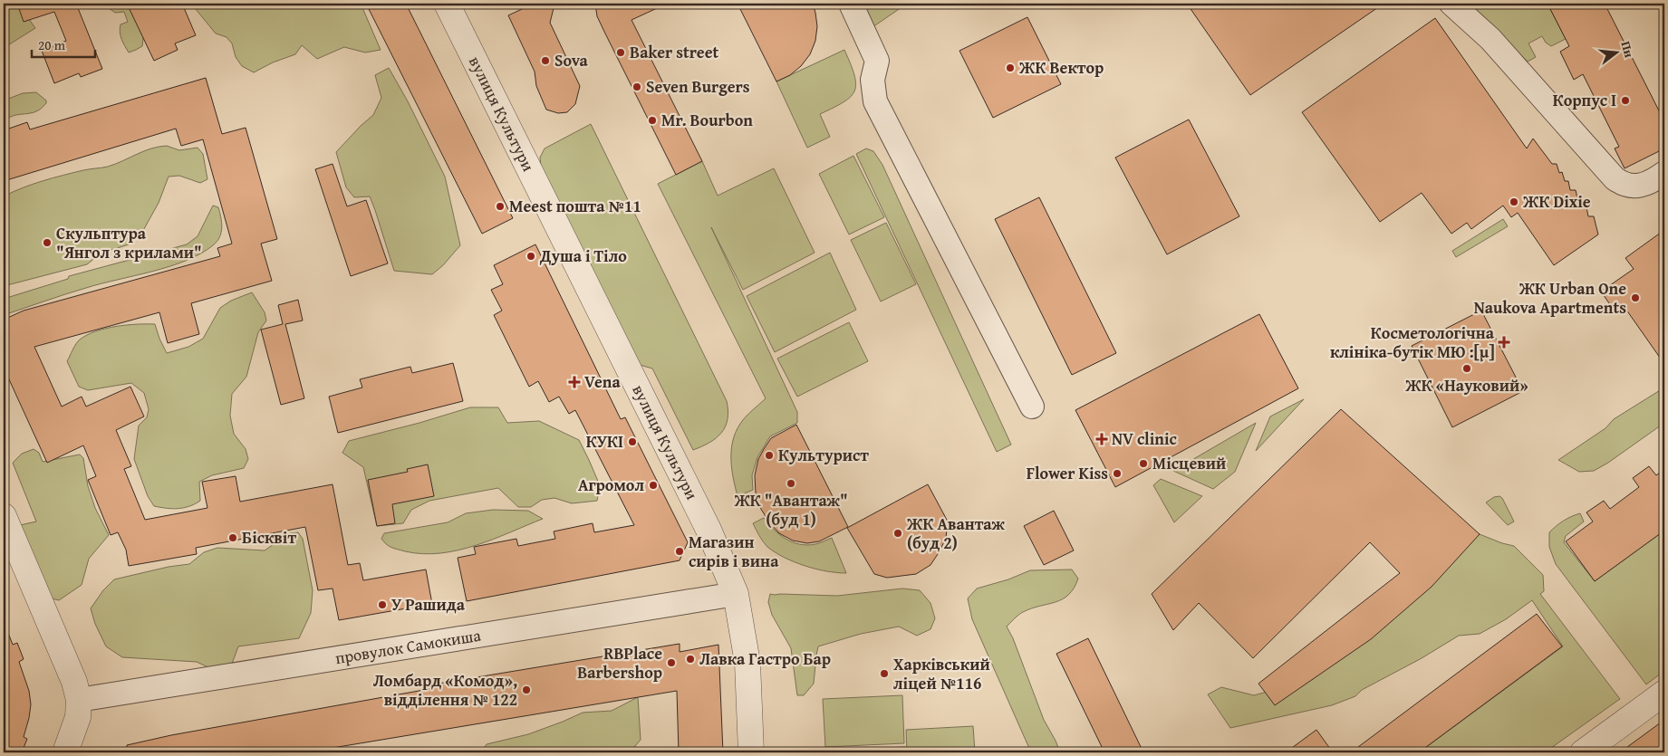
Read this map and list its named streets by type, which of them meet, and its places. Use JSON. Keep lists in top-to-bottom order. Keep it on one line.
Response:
{"streets":{"street":["вулиця Культури","провулок Самокиша"]},"crossings":[["вулиця Культури","провулок Самокиша"]],"places":{"other":["Baker street","Sova","ЖК Вектор","Seven Burgers","Корпус І","Mr. Bourbon","ЖК Dixie","Meest пошта №11","Скульптура \"Янгол з крилами\"","Душа і Тіло","ЖК Urban One Naukova Apartments","ЖК «Науковий»","КУКІ","Культурист","Місцевий","Flower Kiss","ЖК \"Авантаж\" (буд 1)","Агромол","ЖК Авантаж (буд 2)","Бісквіт","Магазин сирів і вина","У Рашида","Лавка Гастро Бар","RBPlace Barbershop","Харківський ліцей №116","Ломбард «Комод», відділення № 122"],"health":["Косметологічна клініка-бутік МЮ :[μ]","Vena","NV clinic"]},"scale_bar":"20 m","north":"right"}
